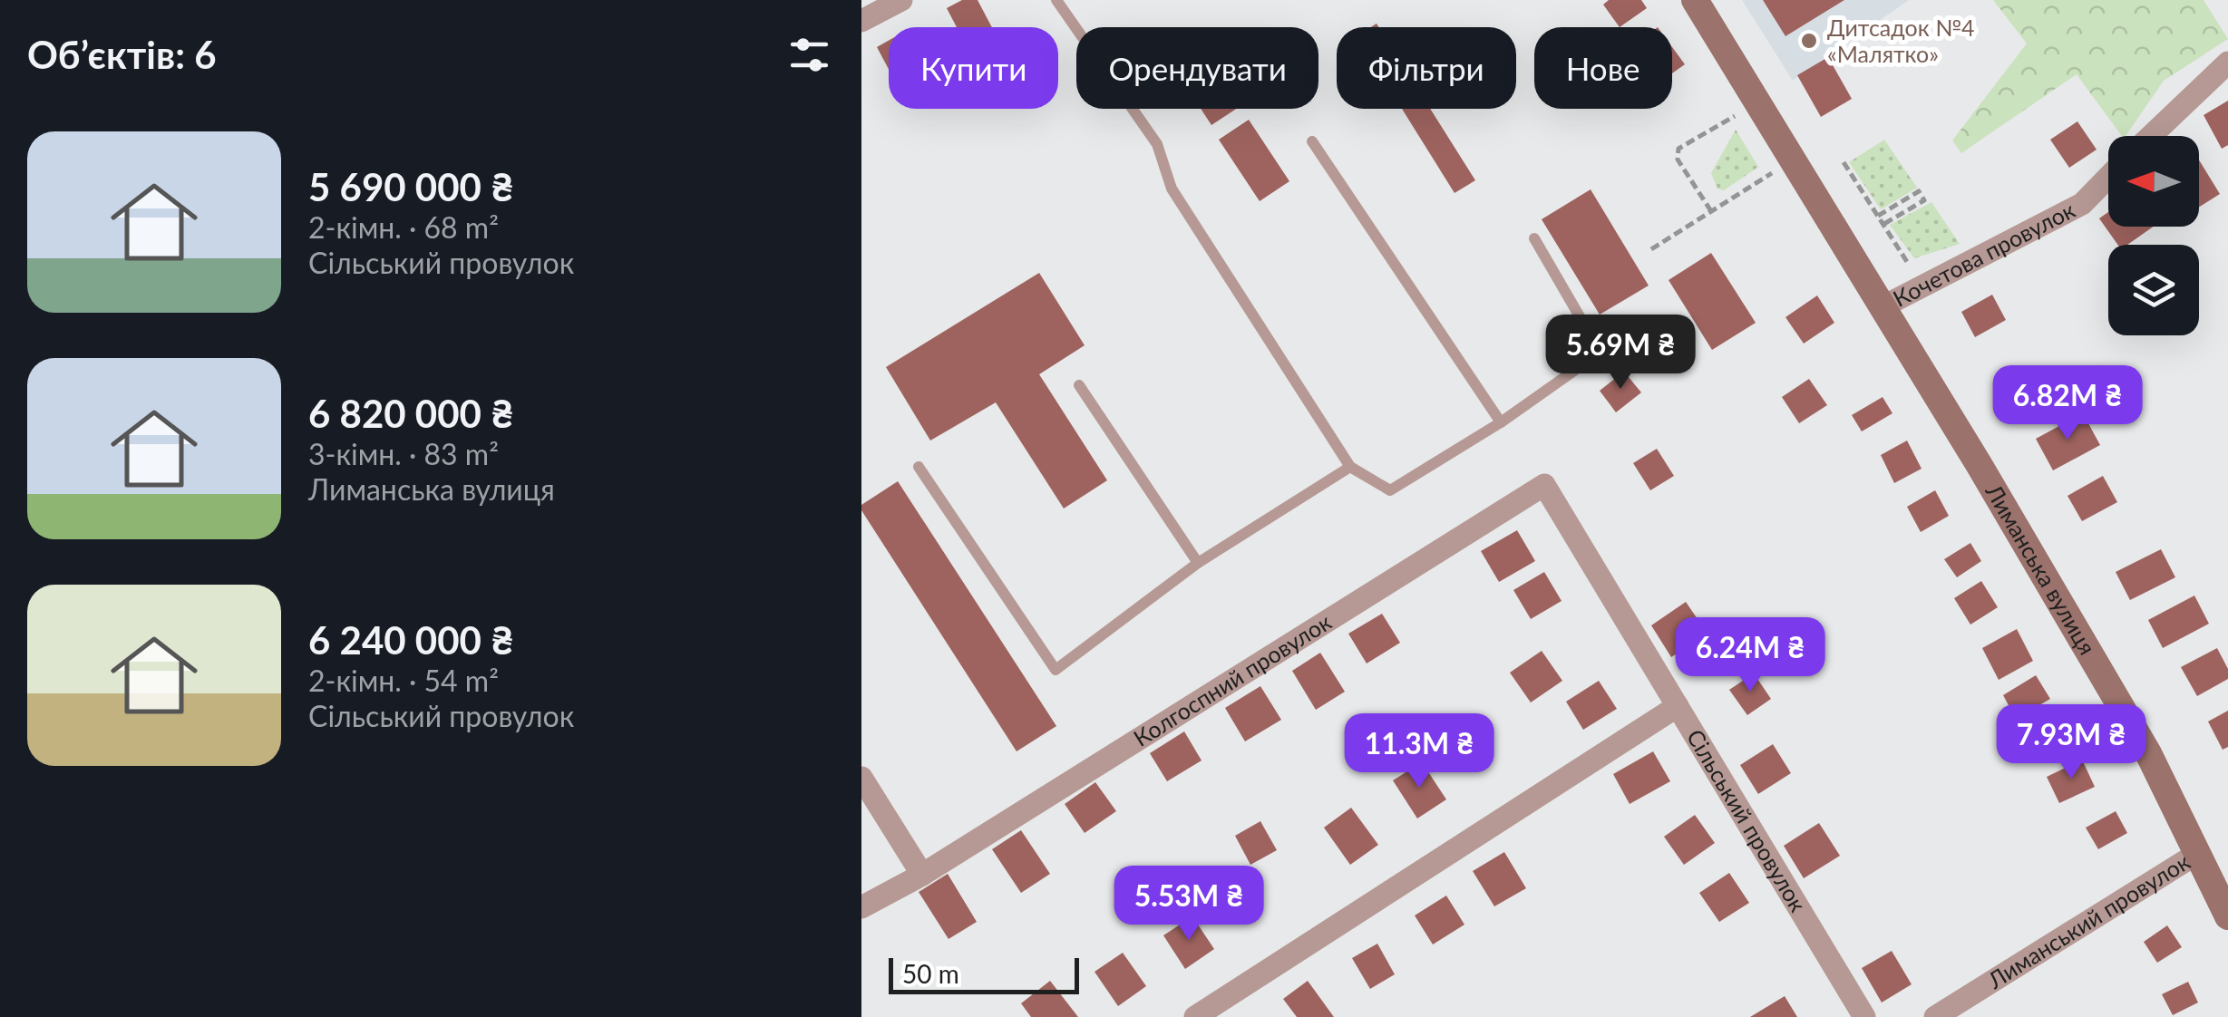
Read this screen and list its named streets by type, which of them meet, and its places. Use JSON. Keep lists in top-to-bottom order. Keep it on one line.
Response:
{"streets":{"street":["Кочетова провулок","Лиманська вулиця","Колгоспний провулок","Сільський провулок","Лиманський провулок"]},"crossings":[["Кочетова провулок","Лиманська вулиця"],["Лиманська вулиця","Лиманський провулок"],["Колгоспний провулок","Сільський провулок"]],"places":["Дитсадок №4 «Малятко»"],"scale_bar":"50 m","north":"left","page":{"heading":"Об’єктів: 6","chip":["Купити","Орендувати","Фільтри","Нове"],"list":[{"name":"5 690 000 ₴","note":"2-кімн. · 68 m² · Сільський провулок"},{"name":"6 820 000 ₴","note":"3-кімн. · 83 m² · Лиманська вулиця"},{"name":"6 240 000 ₴","note":"2-кімн. · 54 m² · Сільський провулок"}],"price":["5.69M ₴","6.82M ₴","6.24M ₴","7.93M ₴","11.3M ₴","5.53M ₴"],"scale":"50 m"}}
